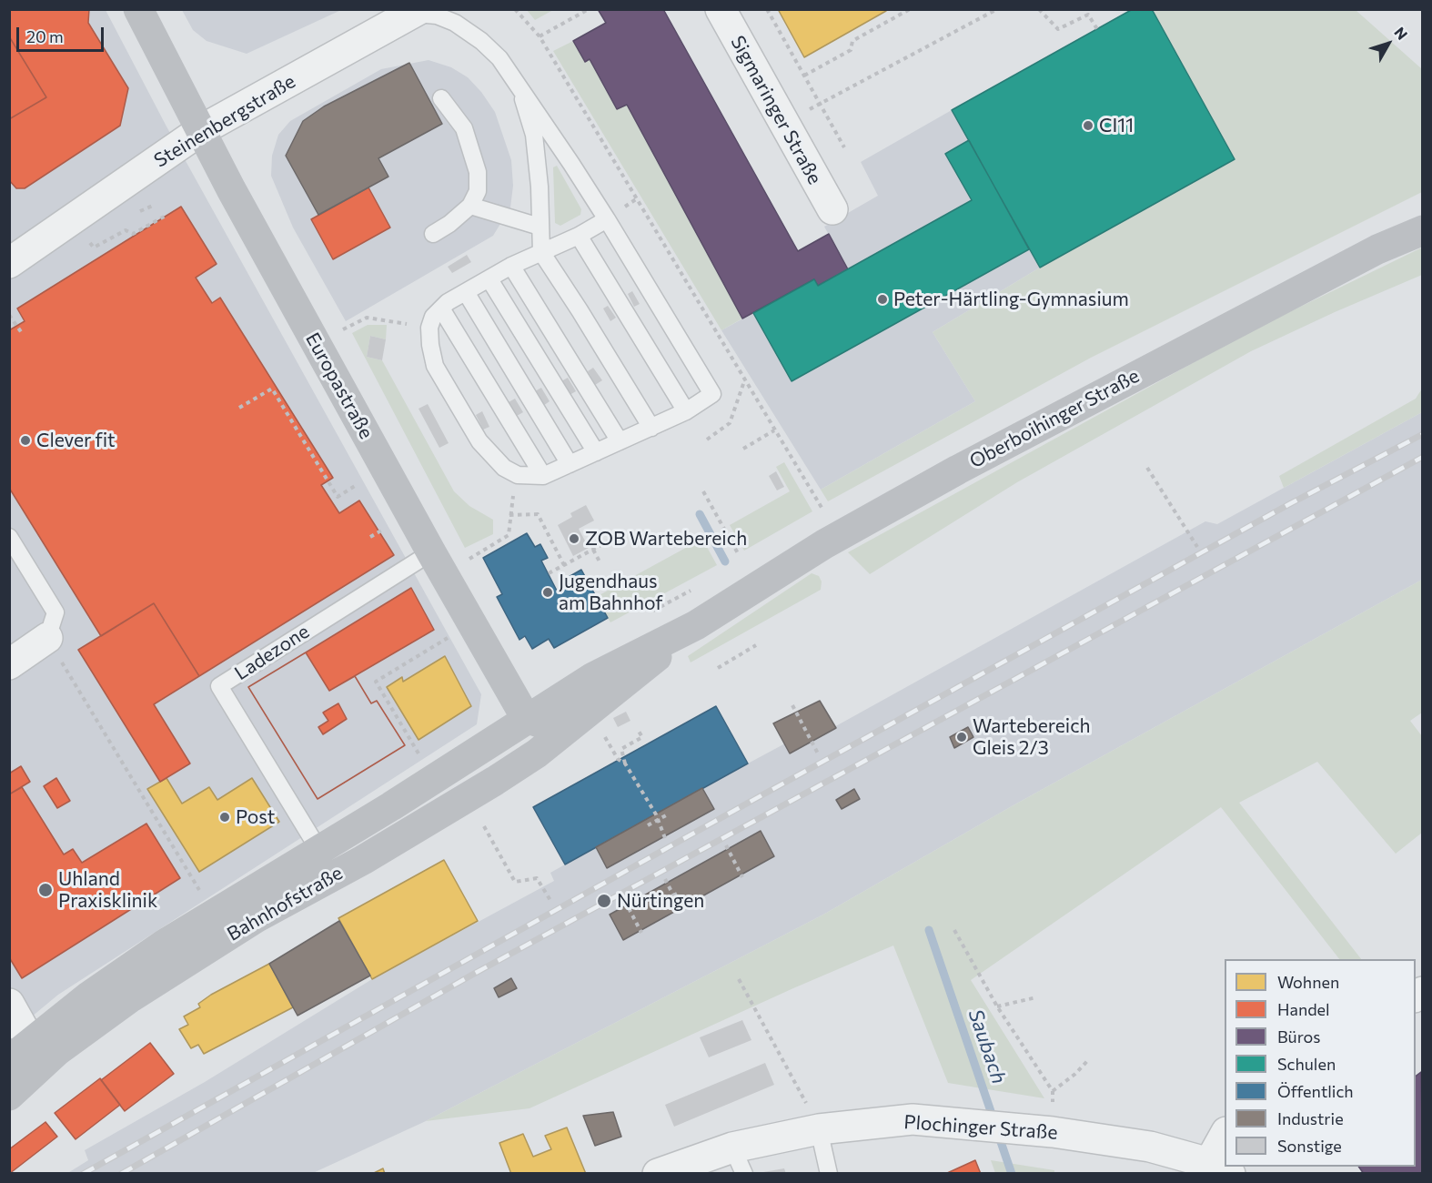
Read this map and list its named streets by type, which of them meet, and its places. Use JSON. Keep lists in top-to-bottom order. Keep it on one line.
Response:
{"streets":{"main road":["Europastraße","Oberboihinger Straße","Bahnhofstraße"],"street":["Sigmaringer Straße","Steinenbergstraße","Plochinger Straße"],"lane":["Ladezone"]},"crossings":[["Steinenbergstraße","Europastraße"],["Europastraße","Oberboihinger Straße"],["Europastraße","Ladezone"],["Europastraße","Bahnhofstraße"],["Oberboihinger Straße","Bahnhofstraße"],["Ladezone","Bahnhofstraße"]],"water":["Saubach"],"places":["CI11","Peter-Härtling-Gymnasium","Clever fit","ZOB Wartebereich","Jugendhaus am Bahnhof","Wartebereich Gleis 2/3","Post","Uhland Praxisklinik","Nürtingen"],"legend":["Wohnen","Handel","Büros","Schulen","Öffentlich","Industrie","Sonstige"],"scale_bar":"20 m","north":"top right"}
